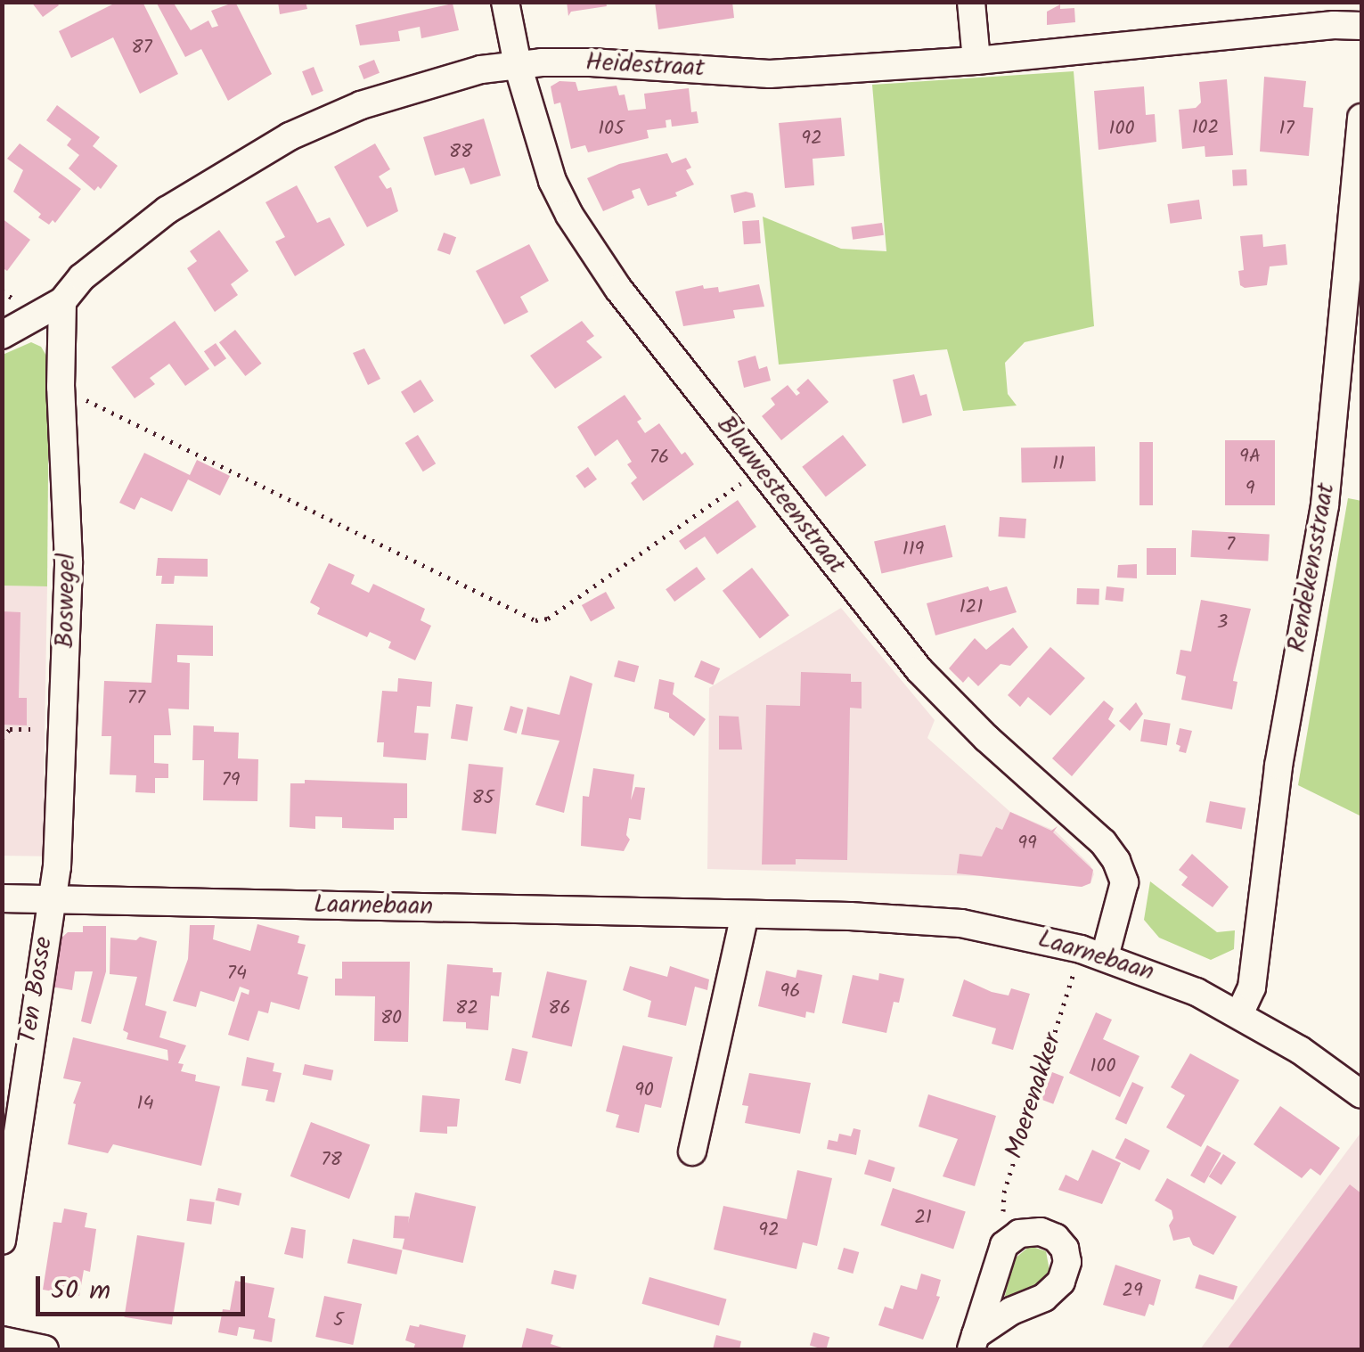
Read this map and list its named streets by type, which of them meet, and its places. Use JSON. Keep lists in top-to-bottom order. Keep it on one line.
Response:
{"streets":{"street":["Heidestraat","Blauwesteenstraat","Rendekensstraat","Boswegel","Laarnebaan","Ten Bosse"],"path":["Moerenakker"]},"crossings":[["Heidestraat","Blauwesteenstraat"],["Heidestraat","Boswegel"],["Blauwesteenstraat","Laarnebaan"],["Blauwesteenstraat","Moerenakker"],["Rendekensstraat","Laarnebaan"],["Boswegel","Laarnebaan"],["Boswegel","Ten Bosse"],["Laarnebaan","Ten Bosse"],["Laarnebaan","Moerenakker"]],"house_numbers":["87","102","105","100","17","92","88","9A","76","11","9","7","119","121","3","77","79","85","99","74","96","82","86","80","100","90","14","78","21","92","29","5"],"scale_bar":"50 m"}
